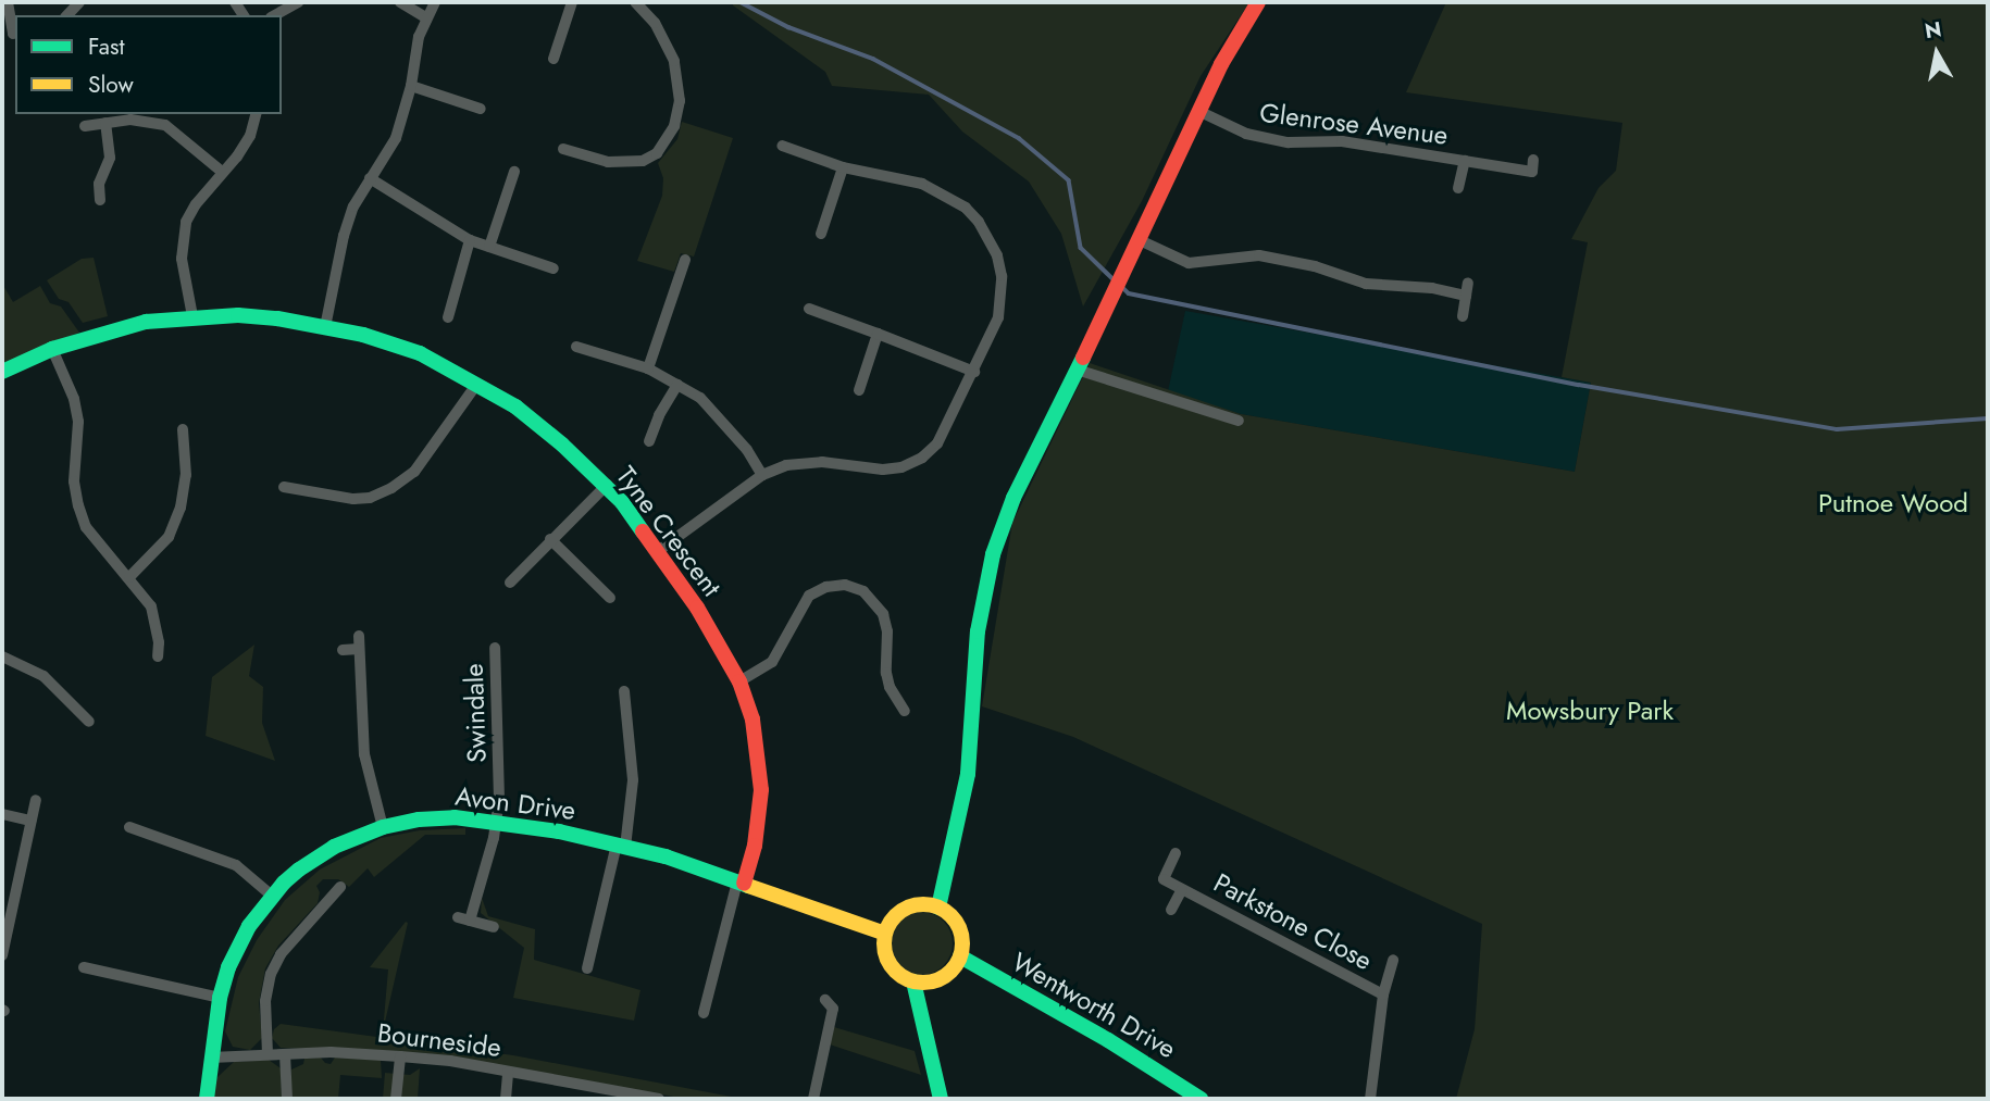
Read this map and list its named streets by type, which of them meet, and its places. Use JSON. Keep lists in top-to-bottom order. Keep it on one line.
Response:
{"streets":{"street":["Glenrose Avenue","Tyne Crescent","Swindale","Avon Drive","Parkstone Close","Wentworth Drive","Bourneside"]},"crossings":[["Tyne Crescent","Avon Drive"],["Swindale","Avon Drive"],["Avon Drive","Wentworth Drive"],["Avon Drive","Bourneside"]],"parks":["Putnoe Wood","Mowsbury Park"],"legend":["Fast","Slow"],"north":"top"}
